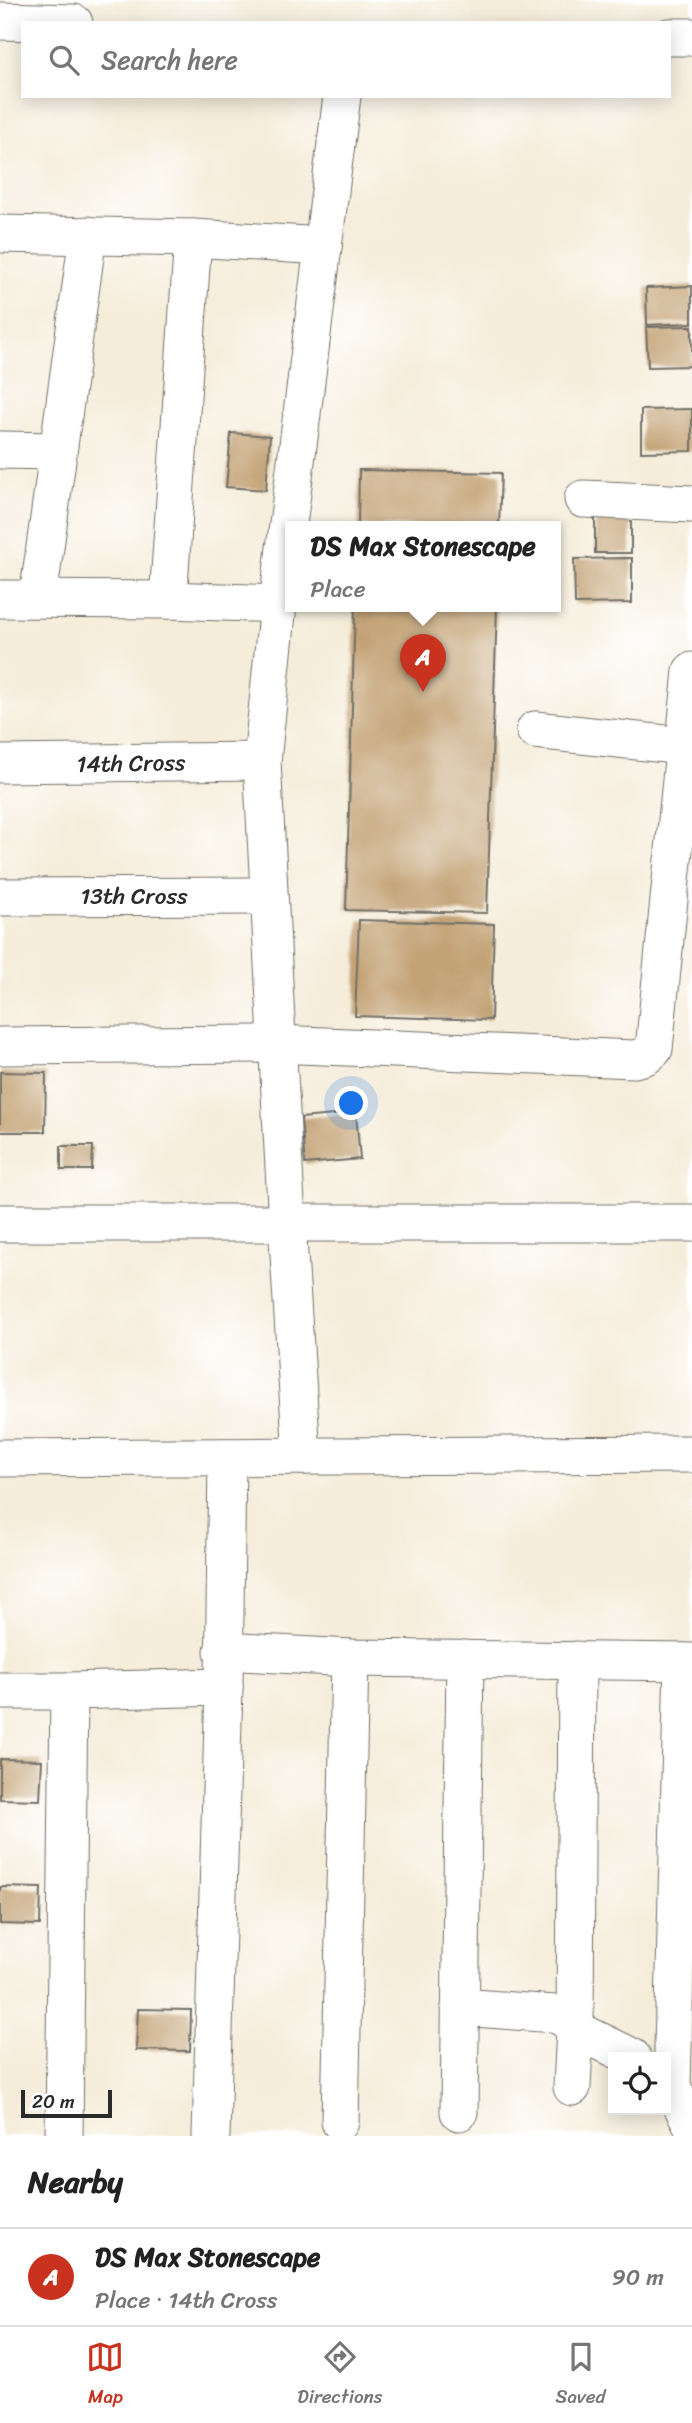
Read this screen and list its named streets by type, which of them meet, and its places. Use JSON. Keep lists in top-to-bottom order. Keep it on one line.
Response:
{"streets":{"street":["14th Cross","13th Cross"]},"scale_bar":"20 m","page":{"search":"Search here","popup":["DS Max Stonescape","Place"],"pins":"A","scale":"20 m","heading":"Nearby","list":[{"mark":"A","name":"DS Max Stonescape","note":"Place · 14th Cross","value":"90 m"}],"nav":["Map","Directions","Saved"]}}
